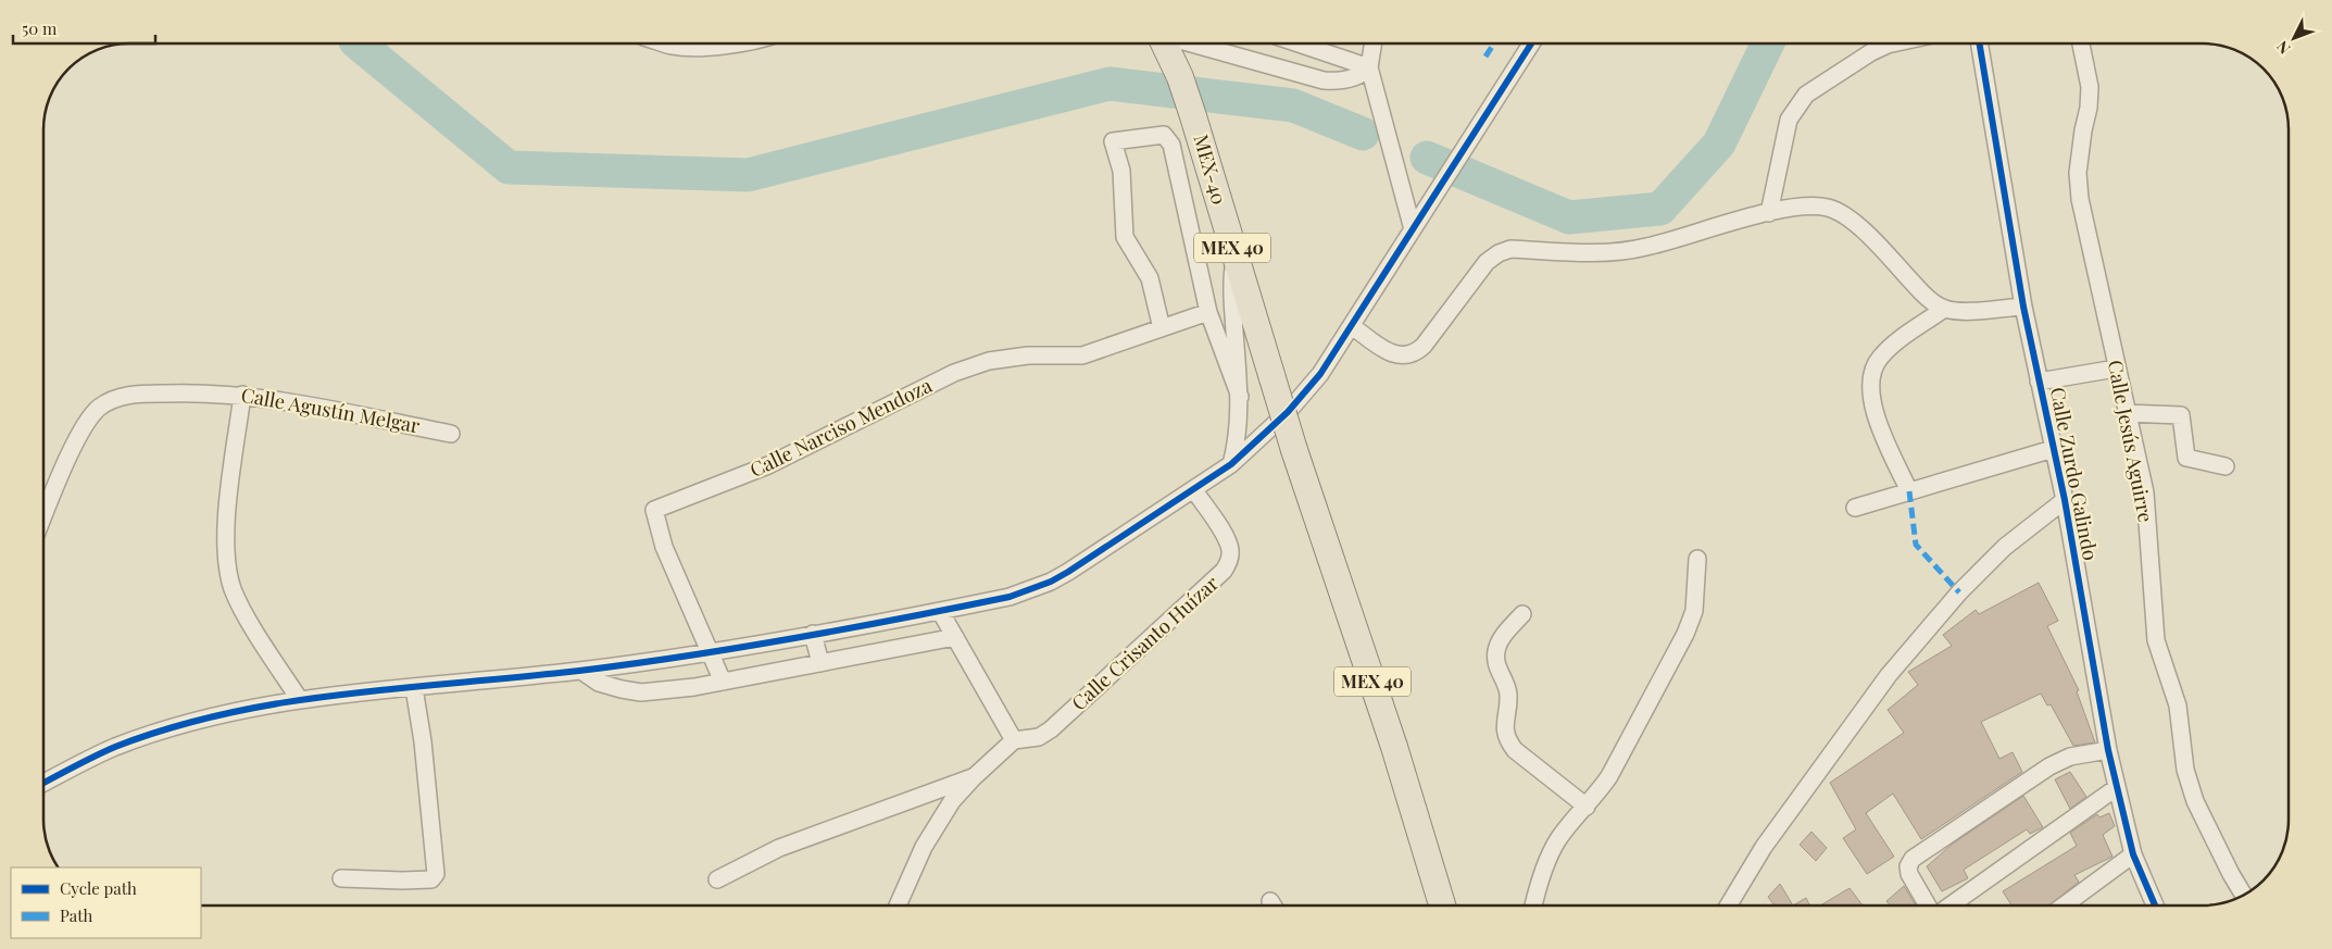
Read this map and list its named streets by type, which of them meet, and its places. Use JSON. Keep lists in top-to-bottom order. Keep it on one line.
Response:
{"streets":{"main road":["MEX-40","MEX 40"],"street":["Calle Agustín Melgar","Calle Narciso Mendoza","Calle Jesús Aguirre","Calle Zurdo Galindo","Calle Crisanto Huízar"]},"legend":["Cycle path","Path"],"scale_bar":"50 m","north":"bottom left"}
